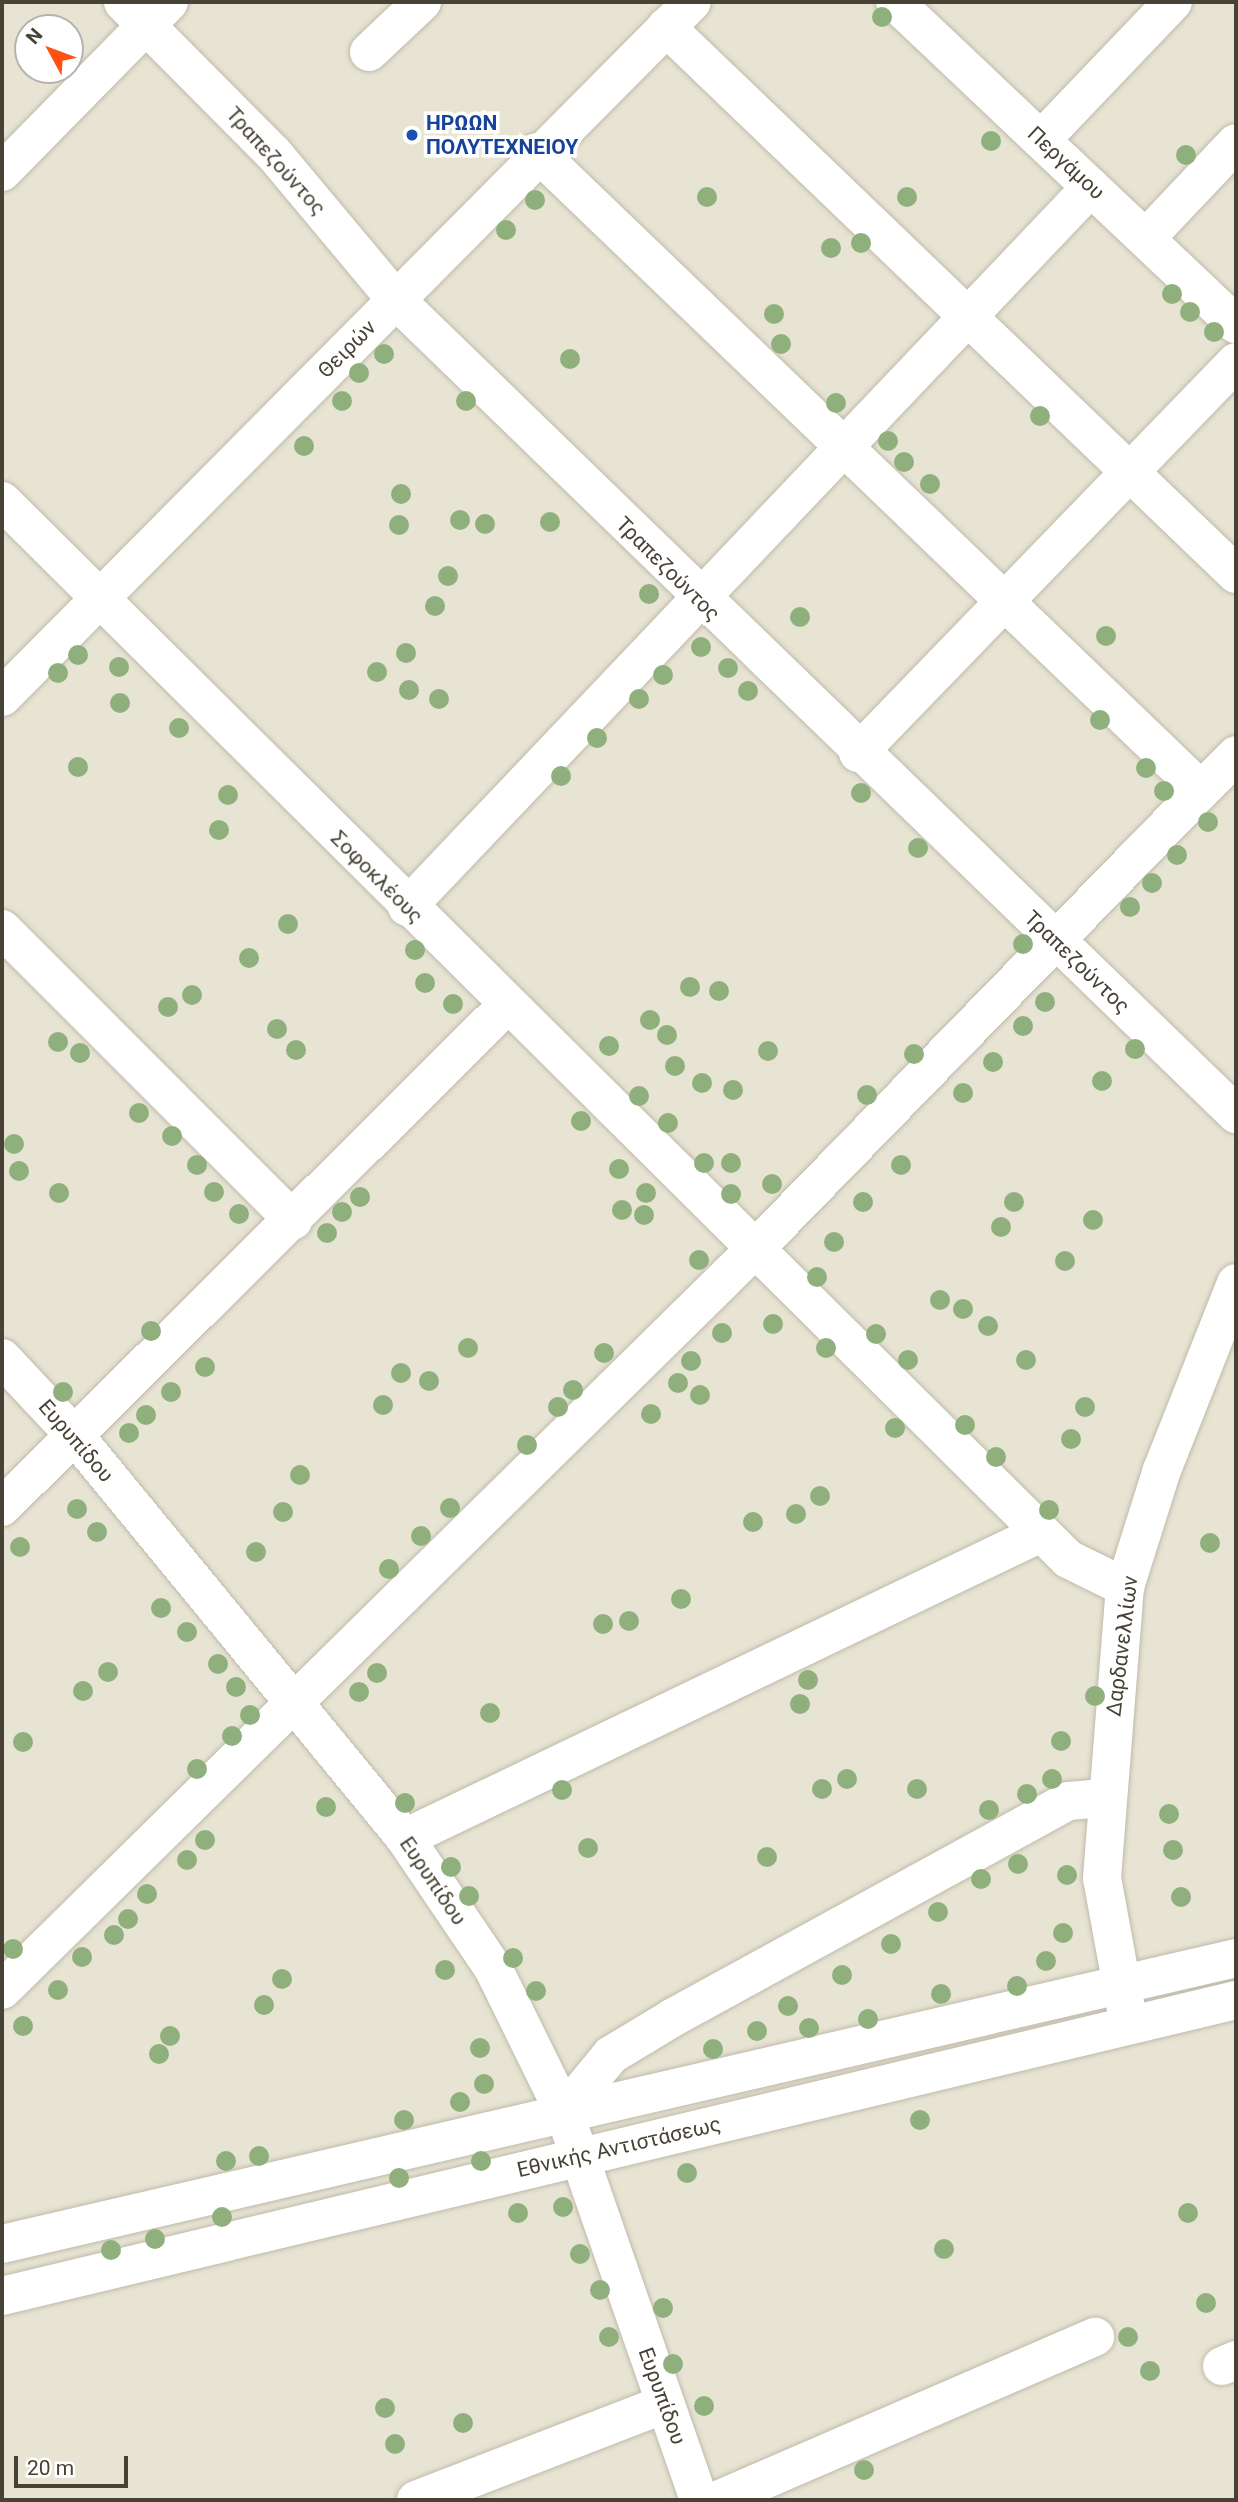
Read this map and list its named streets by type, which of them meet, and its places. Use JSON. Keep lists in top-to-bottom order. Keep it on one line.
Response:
{"streets":{"street":["Τραπεζούντος","Περγάμου","Θειρών","Σοφοκλέους","Ευρυπίδου","Δαρδανελλίων","Εθνικής Αντιστάσεως"]},"crossings":[["Τραπεζούντος","Θειρών"],["Θειρών","Σοφοκλέους"],["Σοφοκλέους","Δαρδανελλίων"],["Ευρυπίδου","Εθνικής Αντιστάσεως"],["Δαρδανελλίων","Εθνικής Αντιστάσεως"]],"places":["ΗΡΩΩΝ ΠΟΛΥΤΕΧΝΕΙΟΥ"],"scale_bar":"20 m","north":"top left"}
